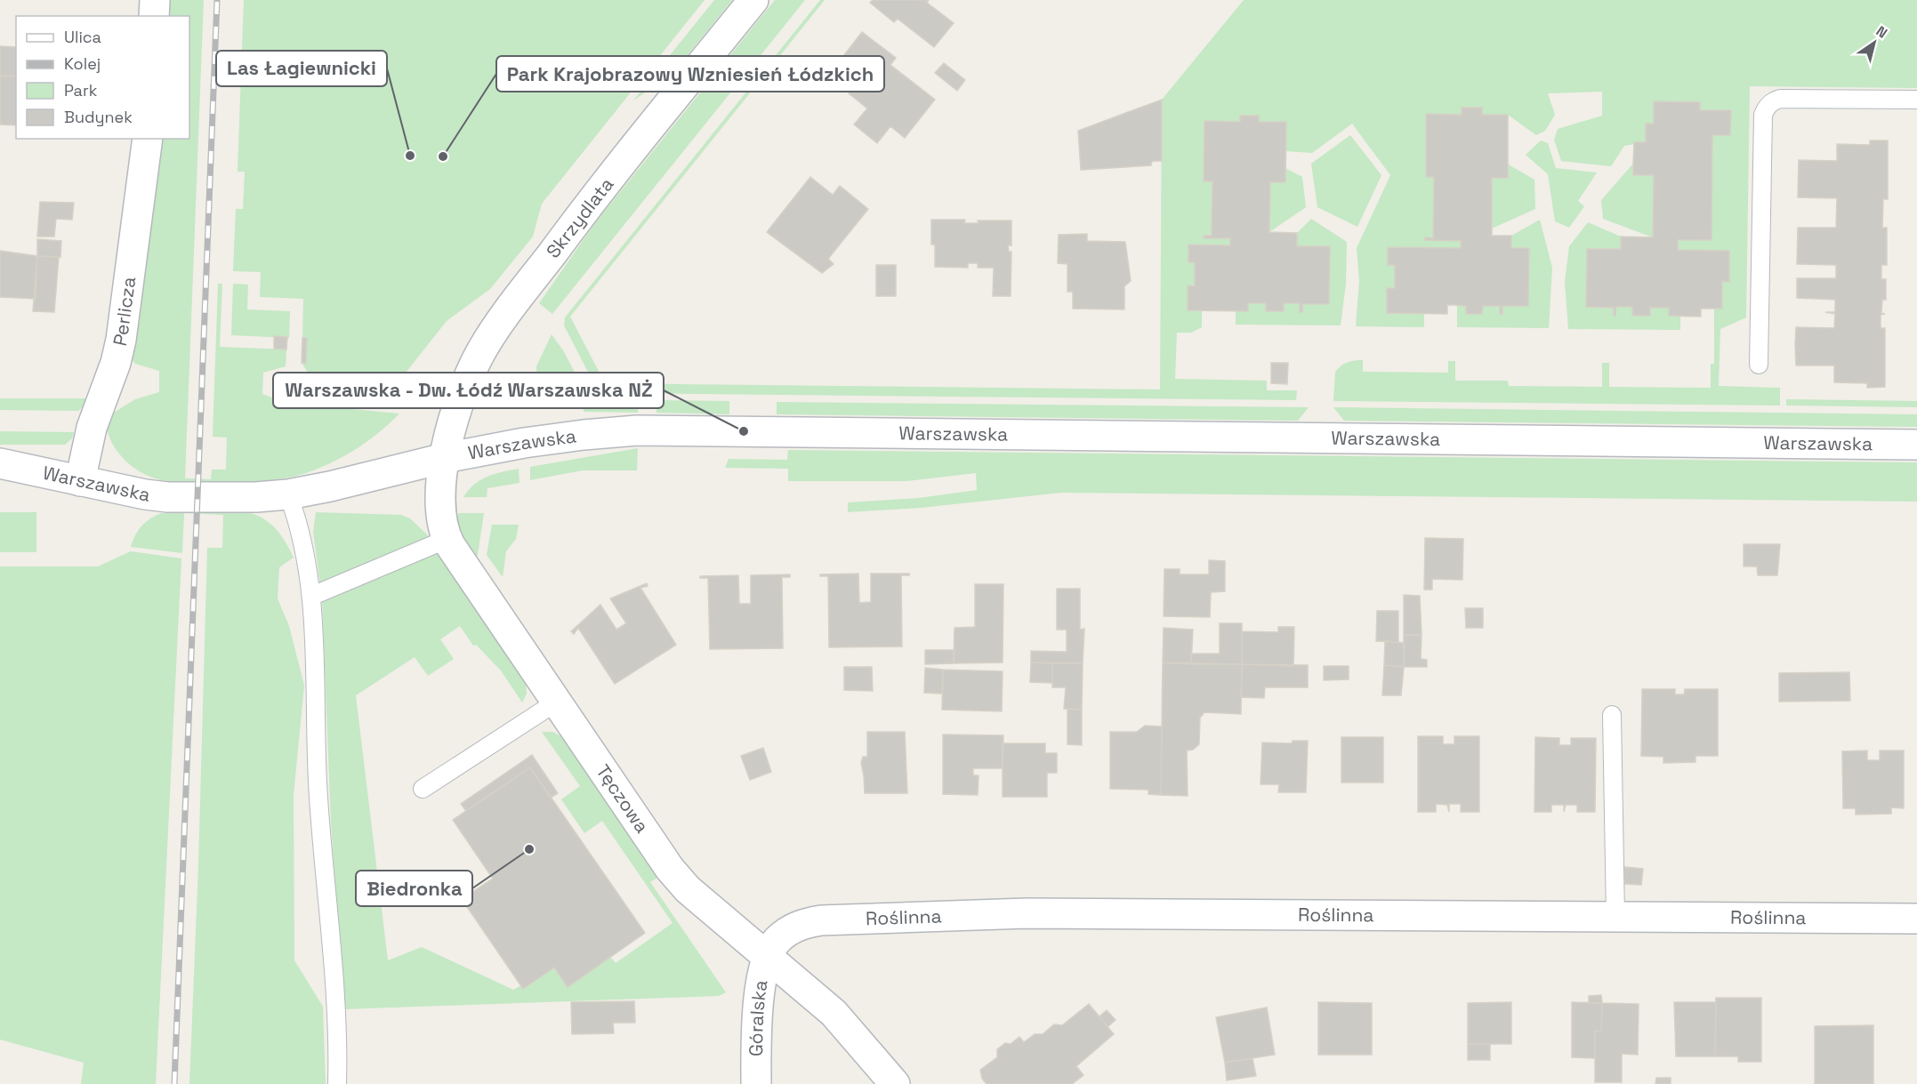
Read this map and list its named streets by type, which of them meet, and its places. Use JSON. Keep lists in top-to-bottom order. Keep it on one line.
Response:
{"streets":{"street":["Skrzydlata","Perlicza","Warszawska","Tęczowa","Roślinna","Góralska"]},"crossings":[["Skrzydlata","Warszawska"],["Skrzydlata","Tęczowa"],["Perlicza","Warszawska"],["Warszawska","Tęczowa"],["Tęczowa","Roślinna"],["Tęczowa","Góralska"],["Roślinna","Góralska"]],"places":["Las Łagiewnicki","Park Krajobrazowy Wzniesień Łódzkich","Warszawska - Dw. Łódź Warszawska NŻ","Biedronka"],"legend":["Ulica","Kolej","Park","Budynek"],"north":"top right"}
